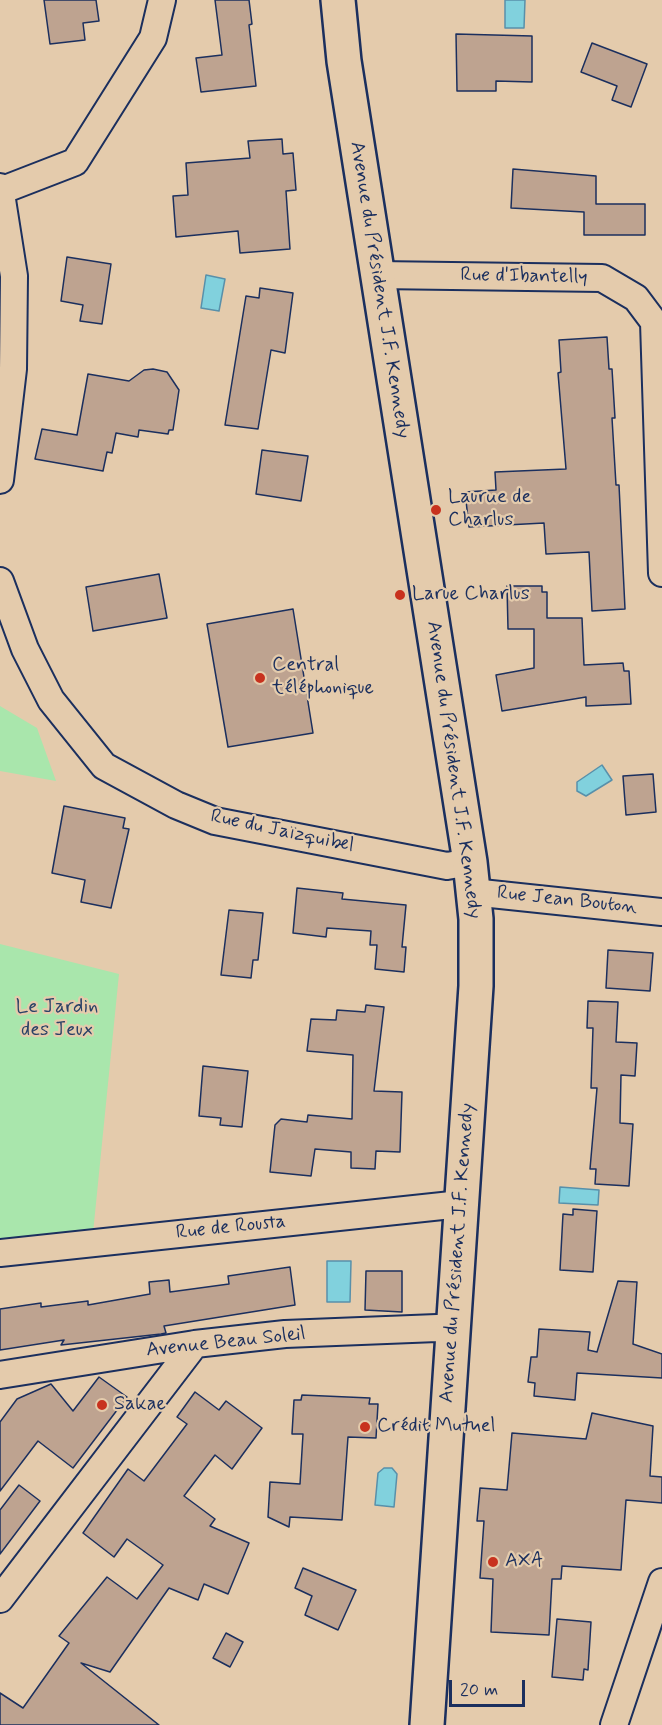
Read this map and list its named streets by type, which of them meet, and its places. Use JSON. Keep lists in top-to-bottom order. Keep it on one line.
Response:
{"streets":{"street":["Rue d'Ibantelly","Avenue du Président J.F. Kennedy","Rue du Jaïzquibel","Rue Jean Bouton","Rue de Rousta","Avenue Beau Soleil"]},"crossings":[["Rue d'Ibantelly","Avenue du Président J.F. Kennedy"],["Avenue du Président J.F. Kennedy","Rue du Jaïzquibel"],["Avenue du Président J.F. Kennedy","Rue Jean Bouton"],["Avenue du Président J.F. Kennedy","Rue de Rousta"],["Avenue du Président J.F. Kennedy","Avenue Beau Soleil"],["Rue du Jaïzquibel","Rue Jean Bouton"]],"parks":["Le Jardin des Jeux"],"places":["Laurue de Charlus","Larue Charlus","Central téléphonique","Sakae","Crédit Mutuel","AXA"],"scale_bar":"20 m"}
